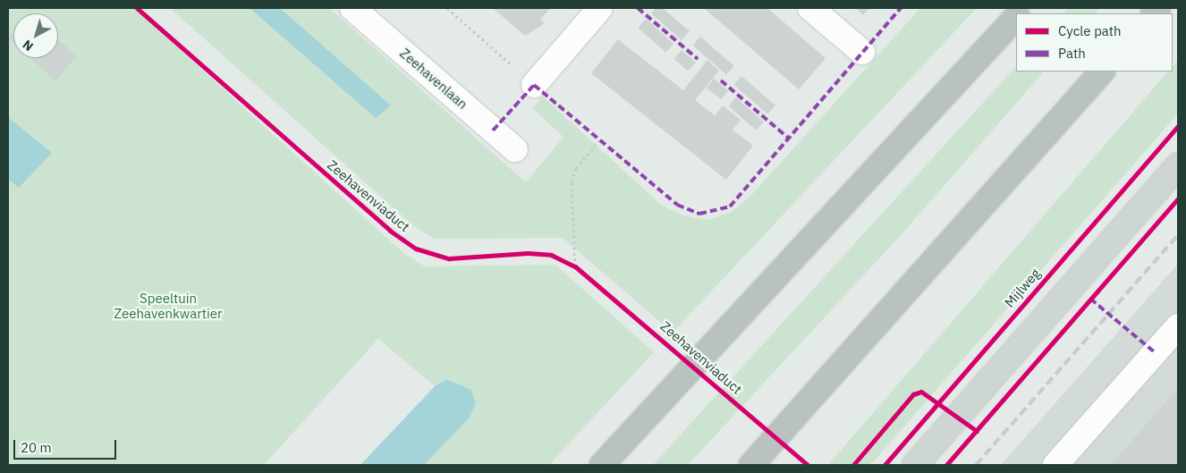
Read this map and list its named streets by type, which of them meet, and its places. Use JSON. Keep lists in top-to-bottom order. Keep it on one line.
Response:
{"streets":{"street":["Zeehavenlaan"],"cycle path":["Zeehavenviaduct","Mijlweg"]},"parks":["Speeltuin Zeehavenkwartier"],"legend":["Cycle path","Path"],"scale_bar":"20 m","north":"bottom left"}
